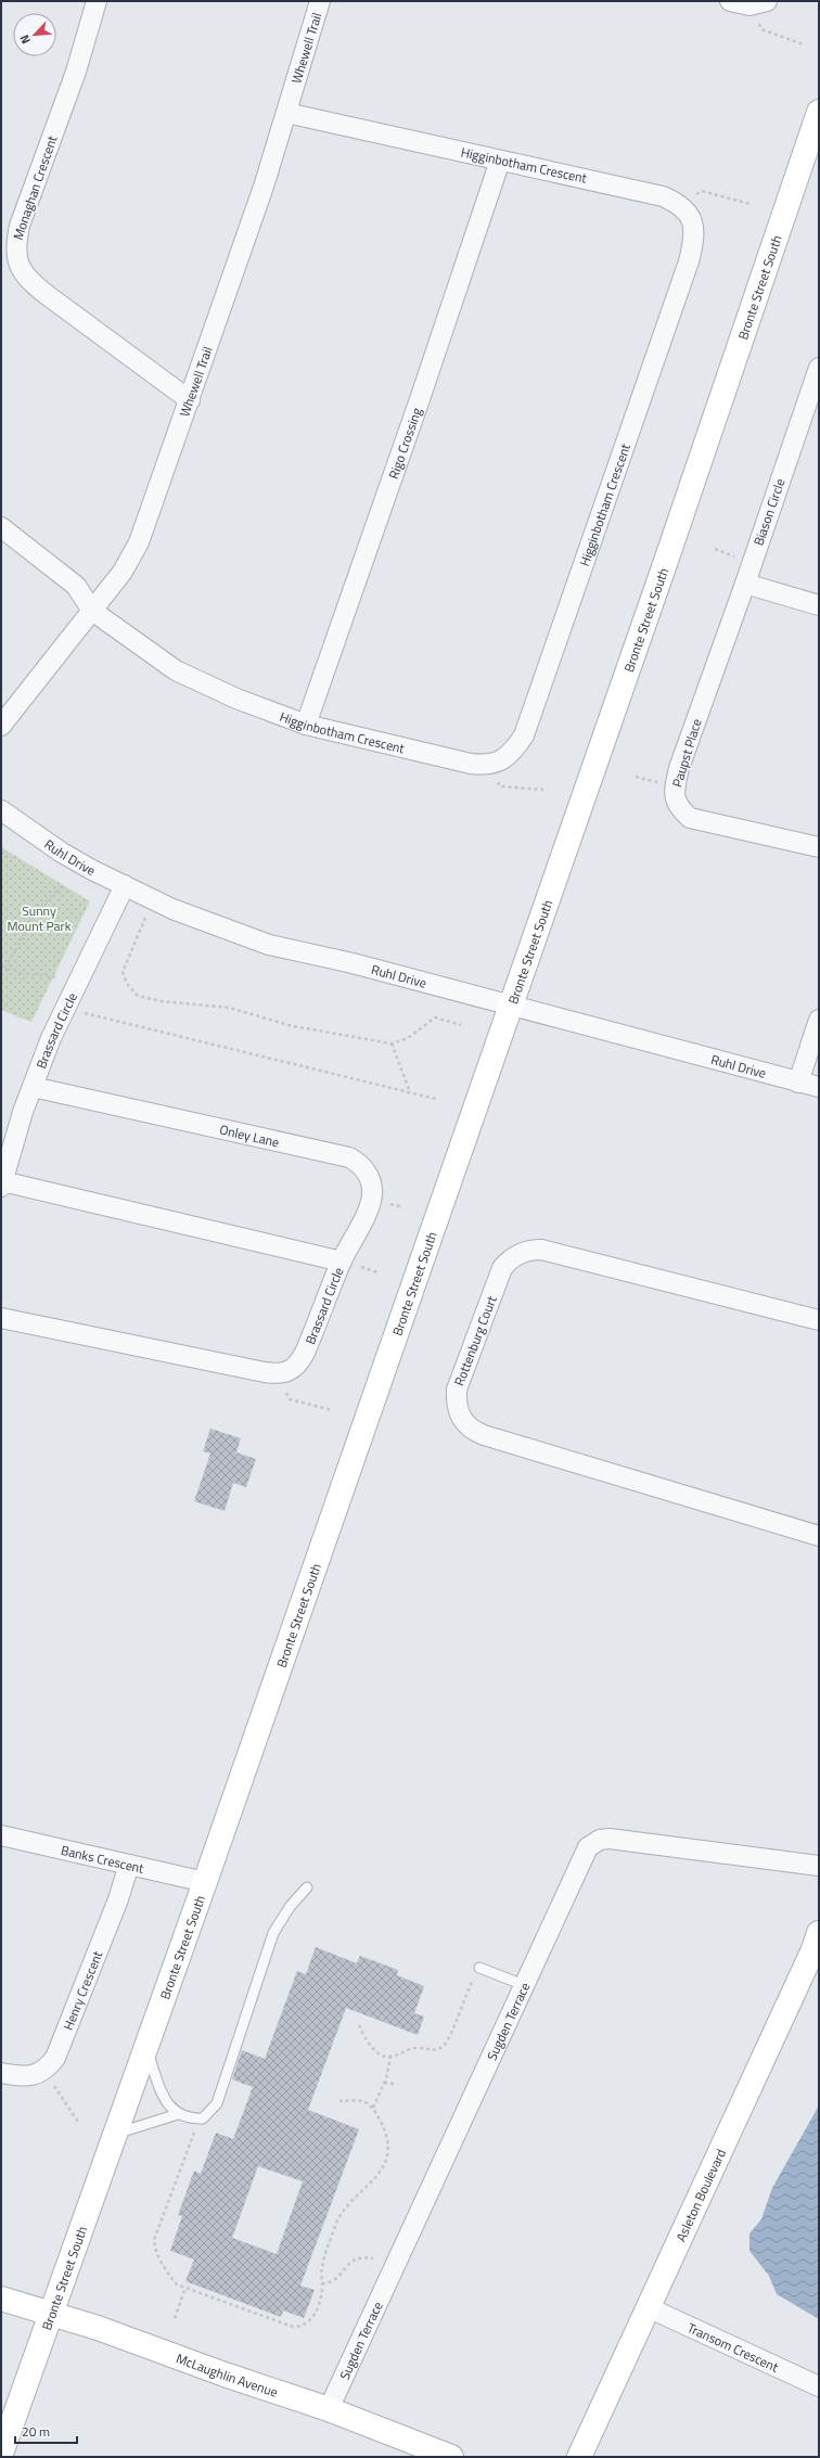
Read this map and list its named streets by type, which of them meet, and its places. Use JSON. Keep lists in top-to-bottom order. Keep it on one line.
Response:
{"streets":{"main road":["Bronte Street South","Asleton Boulevard","McLaughlin Avenue"],"street":["Whewell Trail","Higginbotham Crescent","Monaghan Crescent","Rigo Crossing","Biason Circle","Paupst Place","Ruhl Drive","Brassard Circle","Onley Lane","Rottenburg Court","Banks Crescent","Henry Crescent","Sugden Terrace","Transom Crescent"]},"crossings":[["Whewell Trail","Higginbotham Crescent"],["Whewell Trail","Monaghan Crescent"],["Higginbotham Crescent","Rigo Crossing"],["Bronte Street South","Ruhl Drive"],["Bronte Street South","Banks Crescent"],["Bronte Street South","McLaughlin Avenue"],["Biason Circle","Paupst Place"],["Ruhl Drive","Brassard Circle"],["Brassard Circle","Onley Lane"],["Banks Crescent","Henry Crescent"],["Sugden Terrace","McLaughlin Avenue"],["Asleton Boulevard","Transom Crescent"]],"parks":["Sunny Mount Park"],"scale_bar":"20 m","north":"bottom left"}
